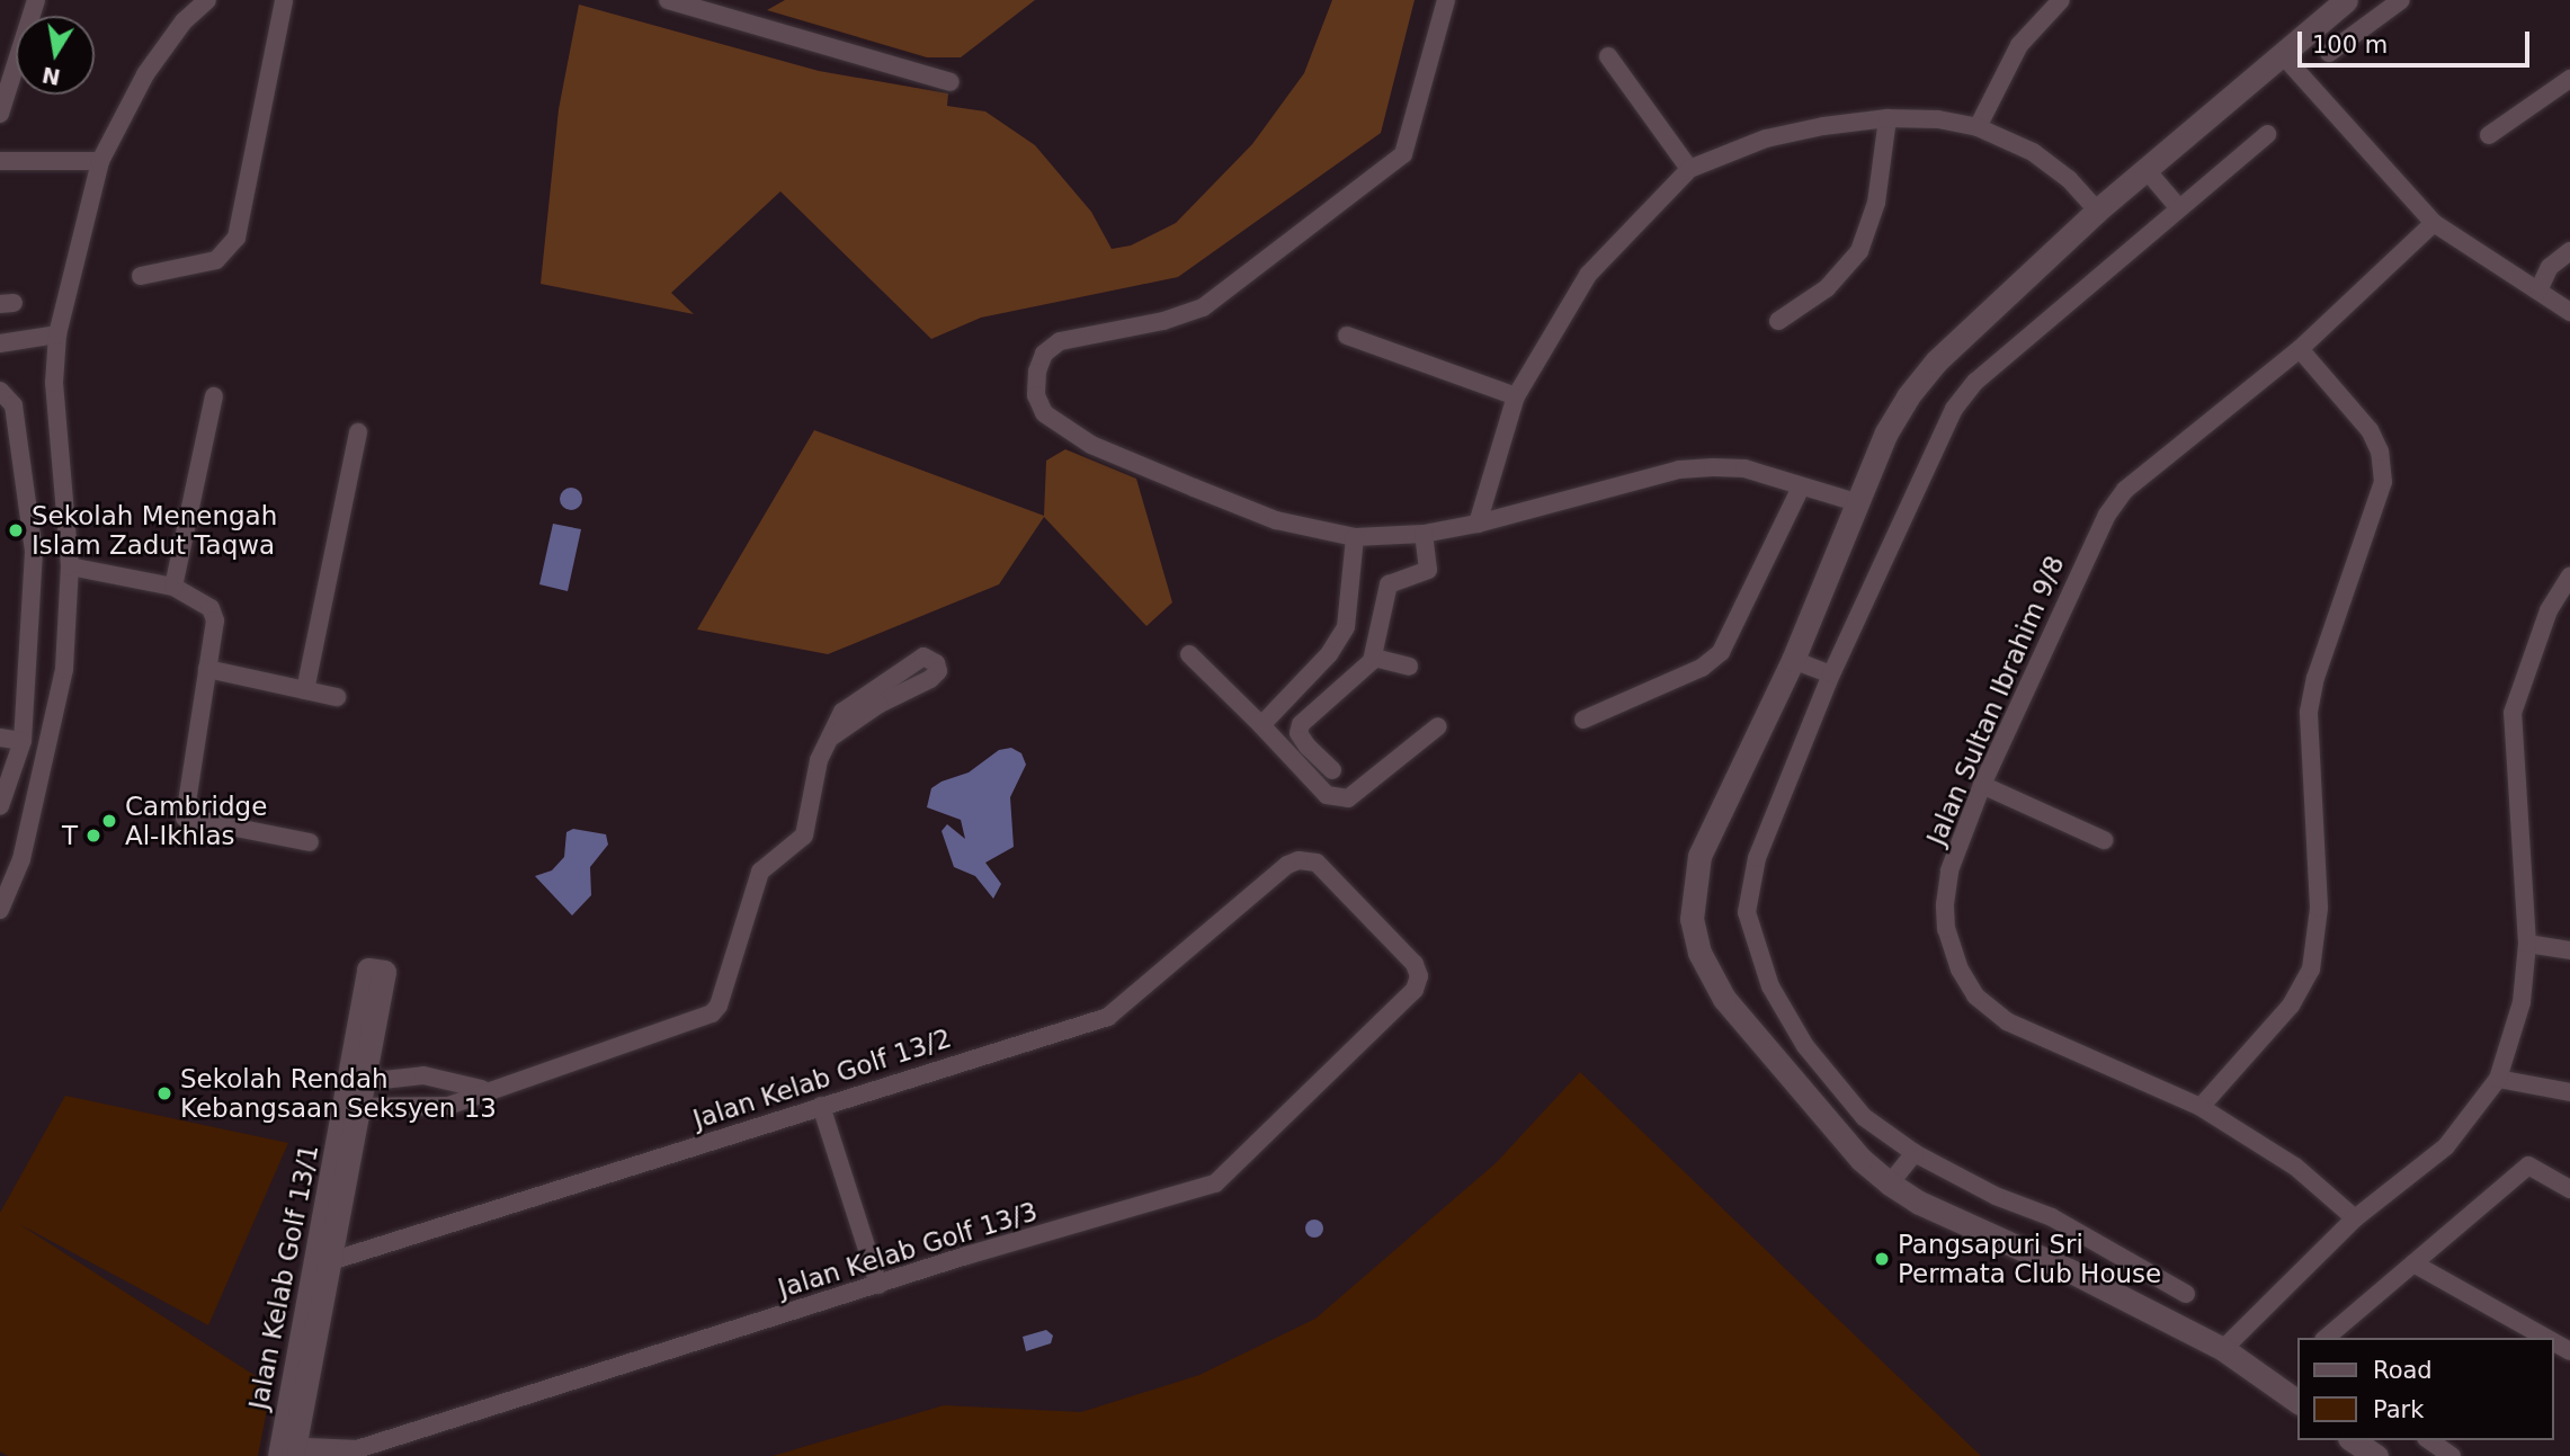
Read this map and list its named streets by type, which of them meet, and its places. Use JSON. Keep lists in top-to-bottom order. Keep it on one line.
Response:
{"streets":{"street":["Jalan Sultan Ibrahim 9/8","Jalan Kelab Golf 13/2","Jalan Kelab Golf 13/3","Jalan Kelab Golf 13/1"]},"crossings":[["Jalan Kelab Golf 13/2","Jalan Kelab Golf 13/3"],["Jalan Kelab Golf 13/2","Jalan Kelab Golf 13/1"],["Jalan Kelab Golf 13/3","Jalan Kelab Golf 13/1"]],"places":["Sekolah Menengah Islam Zadut Taqwa","Cambridge Al-Ikhlas","T","Sekolah Rendah Kebangsaan Seksyen 13","Pangsapuri Sri Permata Club House"],"legend":["Road","Park"],"scale_bar":"100 m","north":"bottom"}
